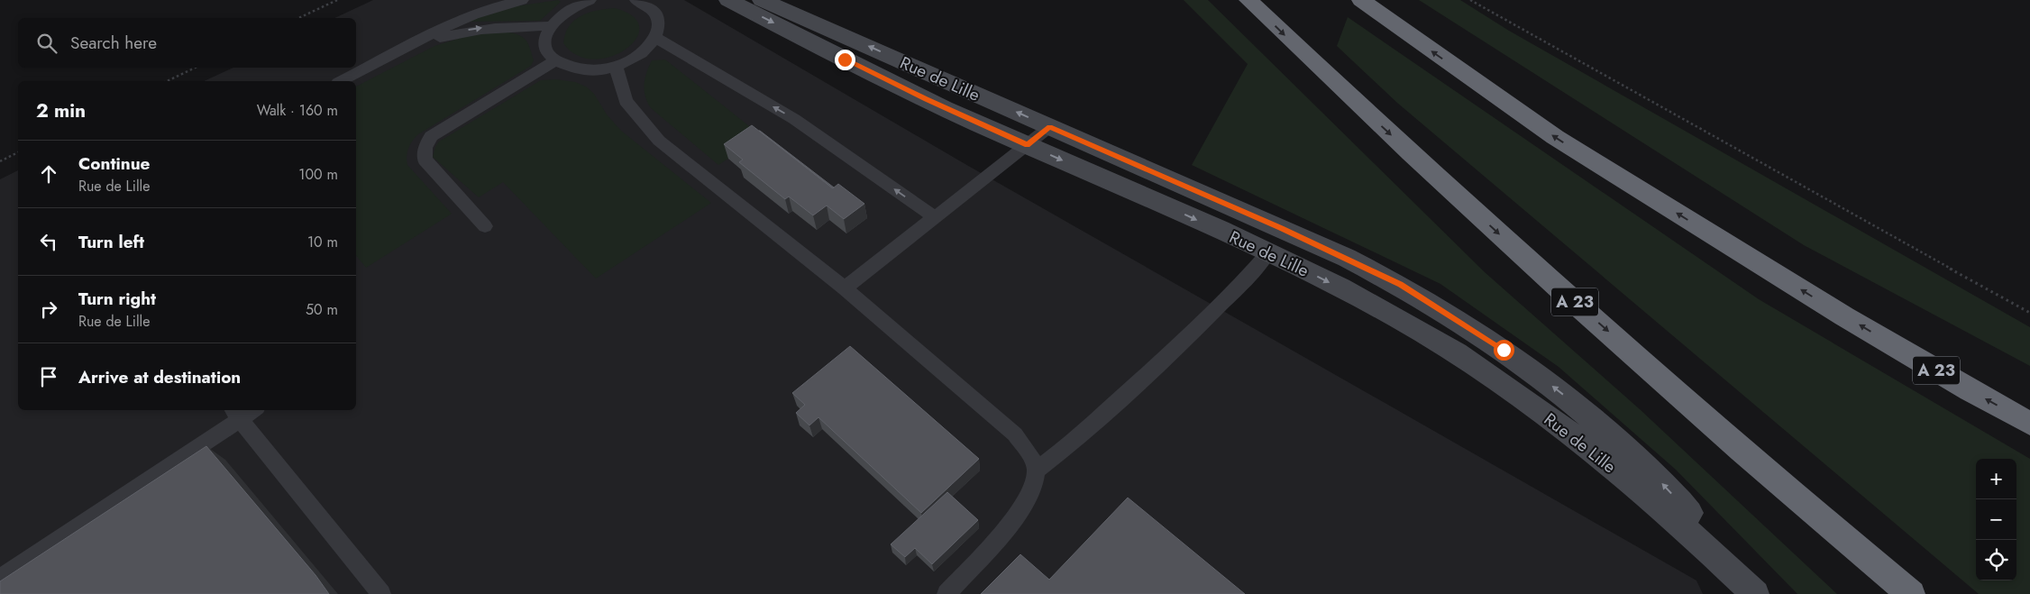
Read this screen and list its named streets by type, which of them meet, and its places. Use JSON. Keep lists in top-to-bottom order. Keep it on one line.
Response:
{"streets":{"highway":["A 23"],"main road":["Rue de Lille"]},"page":{"search":"Search here","heading":["2 min","Walk · 160 m"],"list":[["Continue","Rue de Lille","100 m"],["Turn left","10 m"],["Turn right","Rue de Lille","50 m"],"Arrive at destination"],"map_buttons":["+","−"]}}
